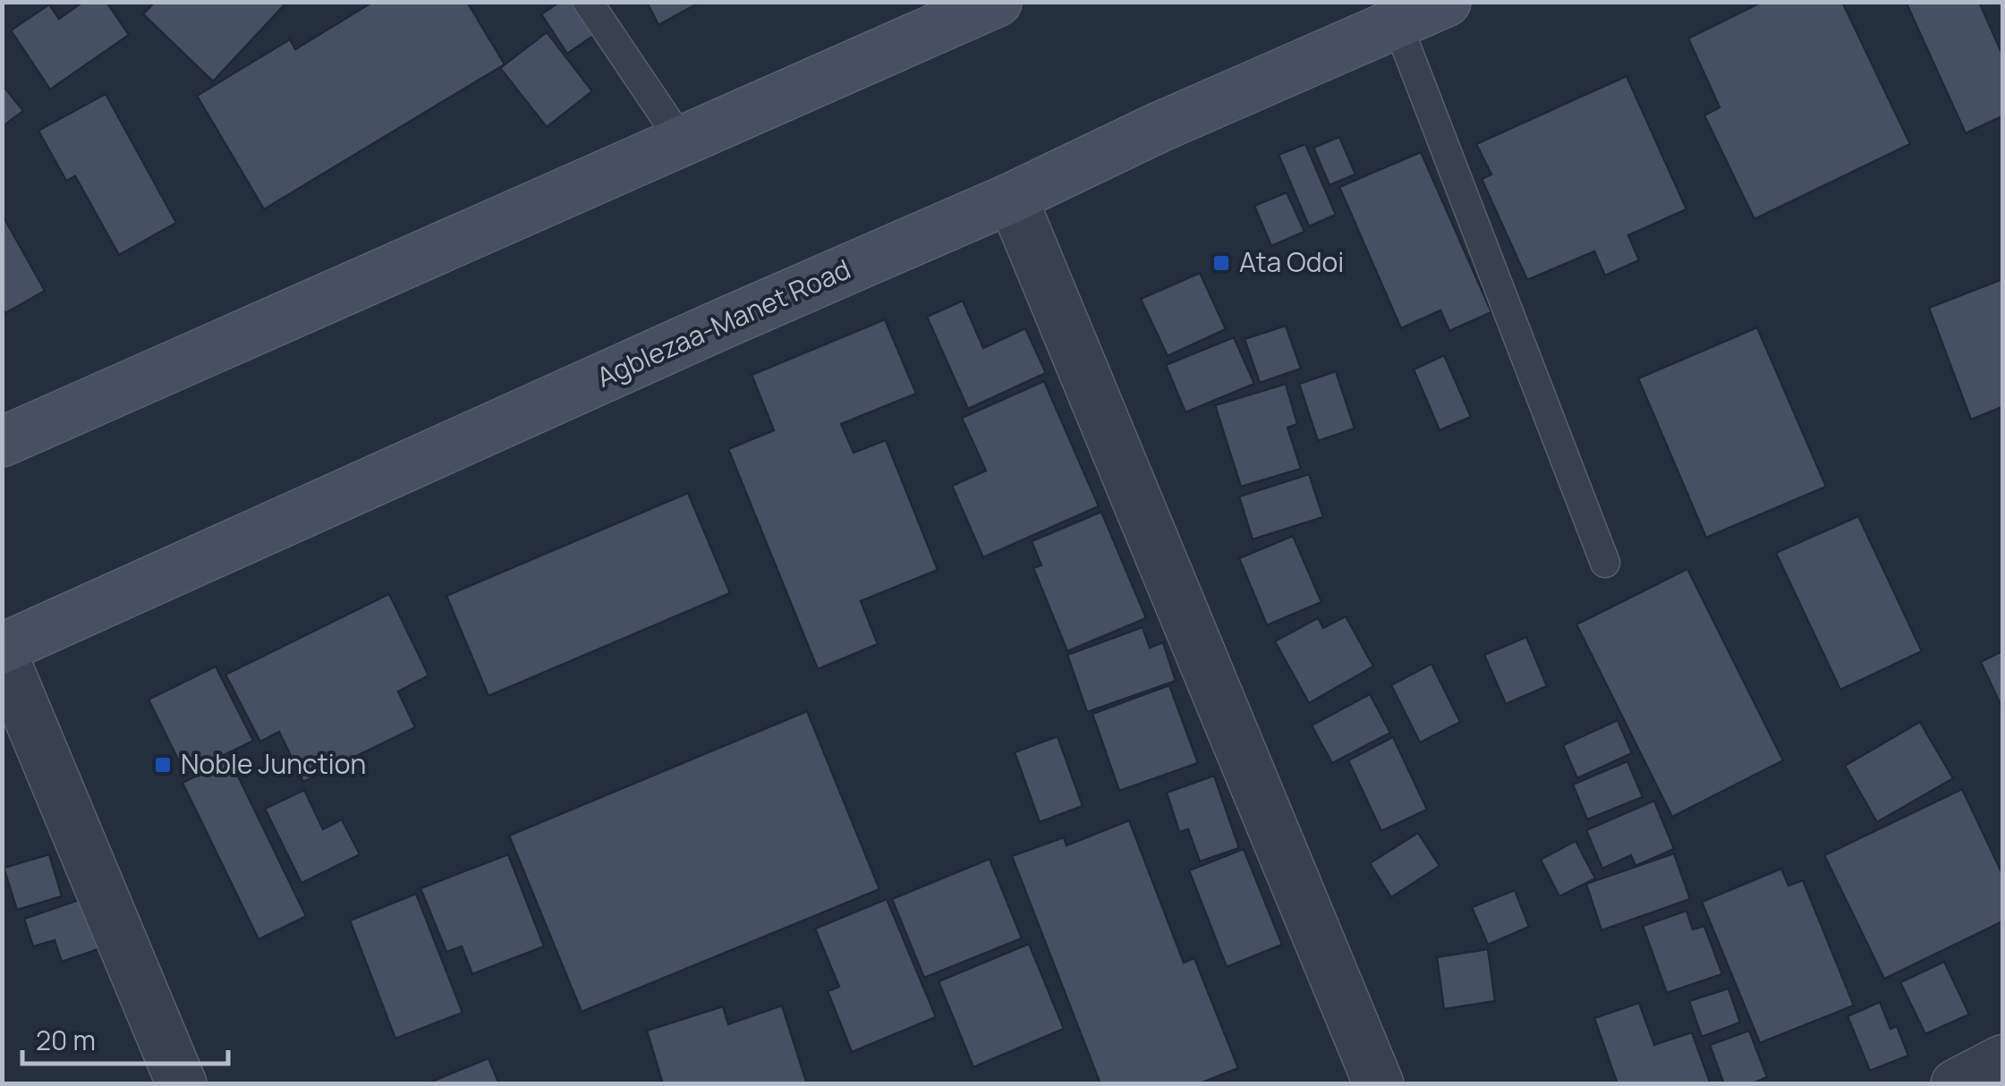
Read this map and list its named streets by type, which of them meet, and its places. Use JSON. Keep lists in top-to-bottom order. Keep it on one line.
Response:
{"streets":{"main road":["Agblezaa-Manet Road"]},"places":{"transit":["Ata Odoi","Noble Junction"]},"scale_bar":"20 m"}
